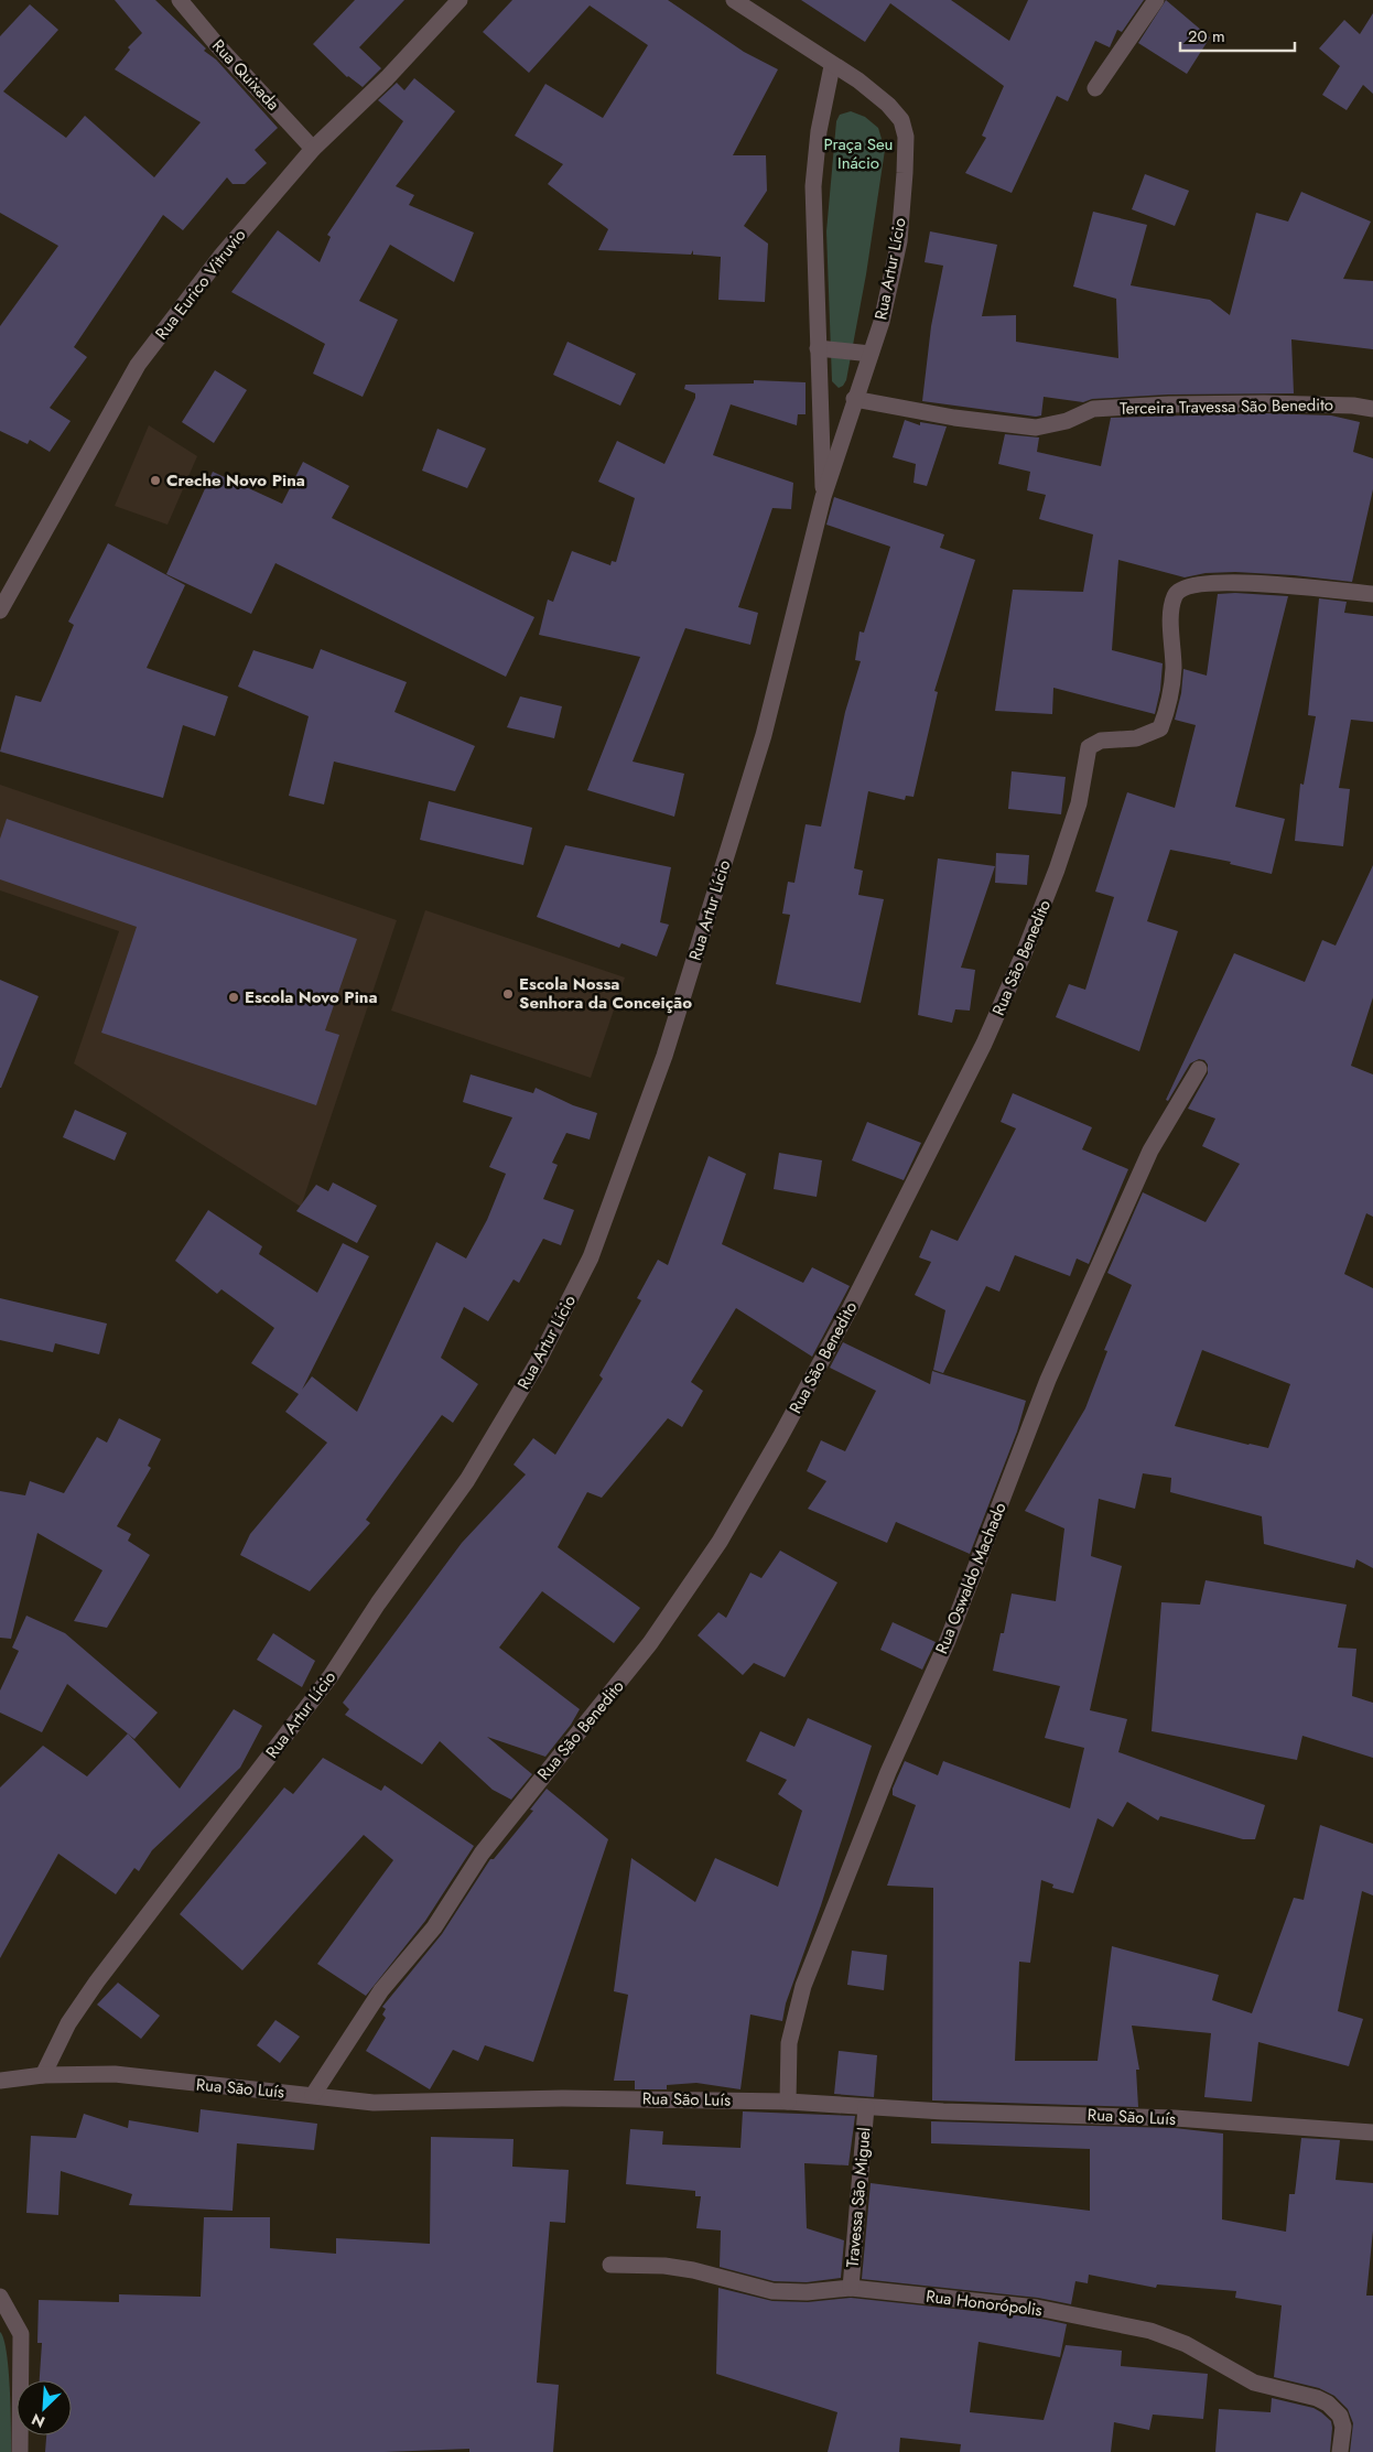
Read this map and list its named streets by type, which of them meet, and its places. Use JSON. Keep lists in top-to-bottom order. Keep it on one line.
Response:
{"streets":{"street":["Rua Quixada","Rua Artur Lício","Rua Eurico Vitruvio","Terceira Travessa São Benedito","Rua São Benedito","Rua Oswaldo Machado","Rua São Luís","Travessa São Miguel","Rua Honorópolis"]},"crossings":[["Rua Quixada","Rua Eurico Vitruvio"],["Rua Artur Lício","Terceira Travessa São Benedito"],["Rua Artur Lício","Rua São Luís"],["Rua São Benedito","Rua São Luís"],["Rua Oswaldo Machado","Rua São Luís"],["Rua São Luís","Travessa São Miguel"],["Travessa São Miguel","Rua Honorópolis"]],"parks":["Praça Seu Inácio"],"places":["Creche Novo Pina","Escola Nossa Senhora da Conceição","Escola Novo Pina"],"scale_bar":"20 m","north":"bottom left"}
